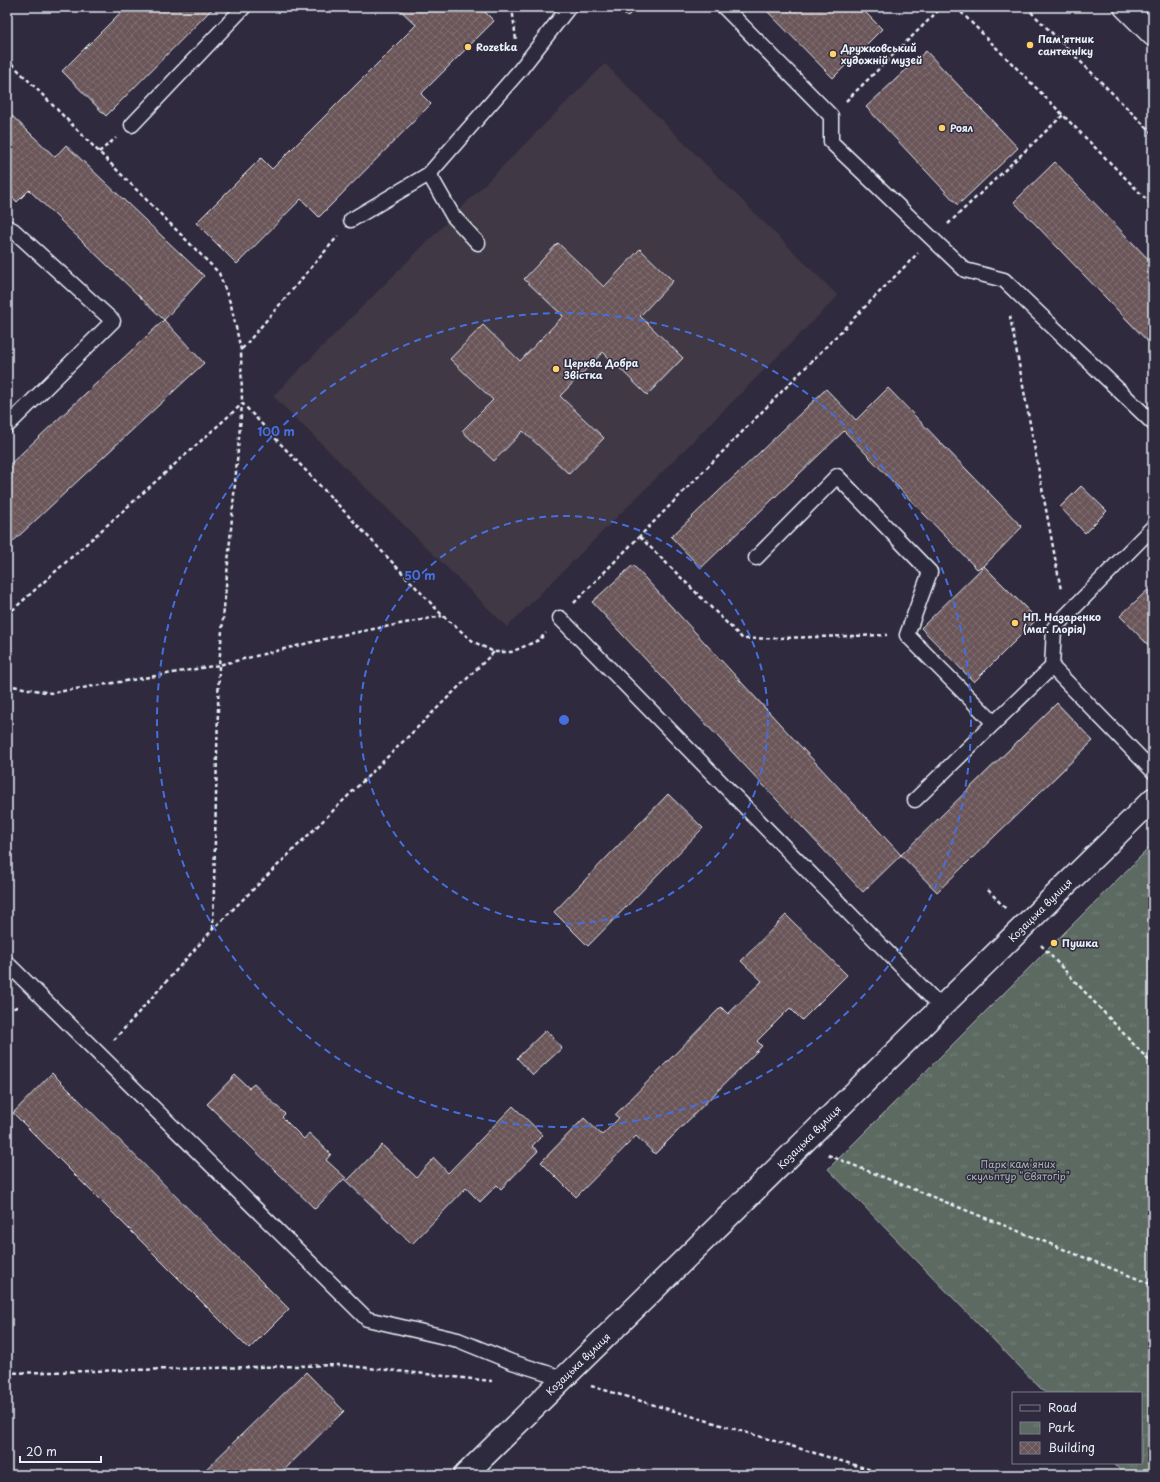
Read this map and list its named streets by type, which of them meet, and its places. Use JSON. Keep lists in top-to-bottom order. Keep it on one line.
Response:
{"streets":{"street":["Козацька вулиця"]},"parks":["Парк кам'яних скульптур \"Святогір\""],"places":["Пам'ятник сантехніку","Rozetka","Дружковський художній музей","Роял","Церква Добра Звістка","НП. Назаренко (маг. Глорія)","Пушка"],"legend":["Road","Park","Building"],"scale_bar":"20 m","rings":["100 m","50 m"]}
